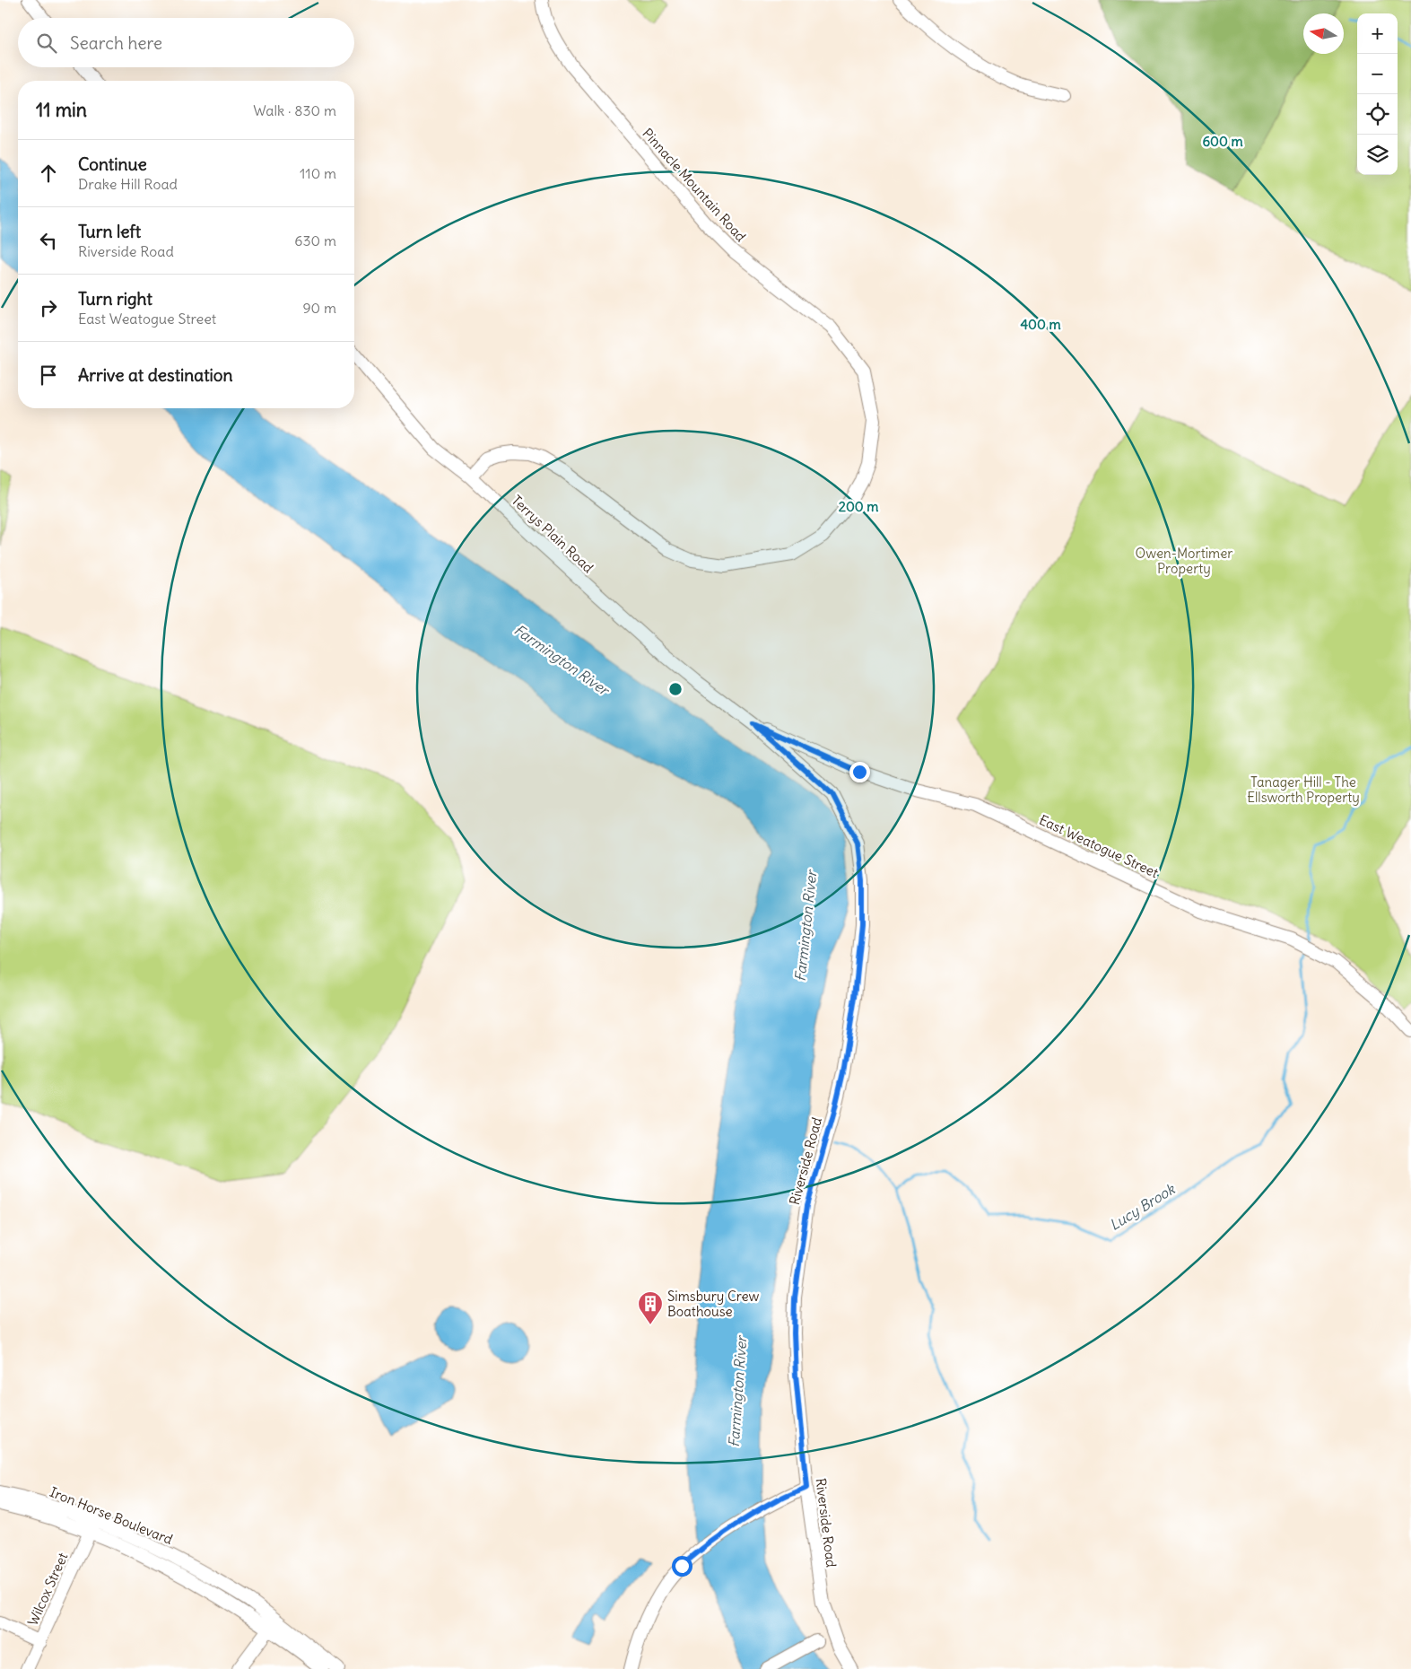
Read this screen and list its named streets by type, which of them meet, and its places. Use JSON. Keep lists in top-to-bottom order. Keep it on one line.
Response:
{"streets":{"street":["Pinnacle Mountain Road","Terrys Plain Road","East Weatogue Street","Riverside Road","Iron Horse Boulevard","Wilcox Street"]},"crossings":[["Pinnacle Mountain Road","Terrys Plain Road"],["Terrys Plain Road","East Weatogue Street"],["Terrys Plain Road","Riverside Road"],["East Weatogue Street","Riverside Road"],["Iron Horse Boulevard","Wilcox Street"]],"water":["Farmington River","Lucy Brook"],"parks":["Owen-Mortimer Property","Tanager Hill - The Ellsworth Property"],"places":{"building":["Simsbury Crew Boathouse"]},"north":"left","page":{"map_buttons":["+","−"],"search":"Search here","heading":["11 min","Walk · 830 m"],"list":[["Continue","Drake Hill Road","110 m"],["Turn left","Riverside Road","630 m"],["Turn right","East Weatogue Street","90 m"],"Arrive at destination"]},"rings":["600 m","400 m","200 m"]}
